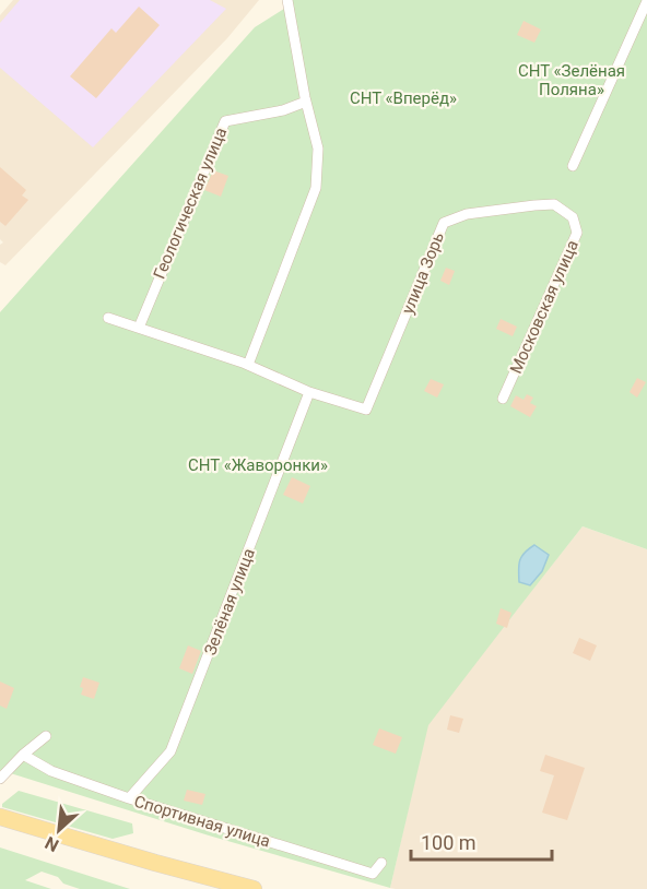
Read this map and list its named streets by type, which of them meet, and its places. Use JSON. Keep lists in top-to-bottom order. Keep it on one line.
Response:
{"streets":{"street":["Геологическая улица","улица Зорь","Московская улица","Зелёная улица","Спортивная улица"]},"crossings":[["улица Зорь","Московская улица"],["улица Зорь","Зелёная улица"],["Зелёная улица","Спортивная улица"]],"parks":["СНТ «Зелёная Поляна»","СНТ «Вперёд»","СНТ «Жаворонки»"],"scale_bar":"100 m","north":"bottom left"}
